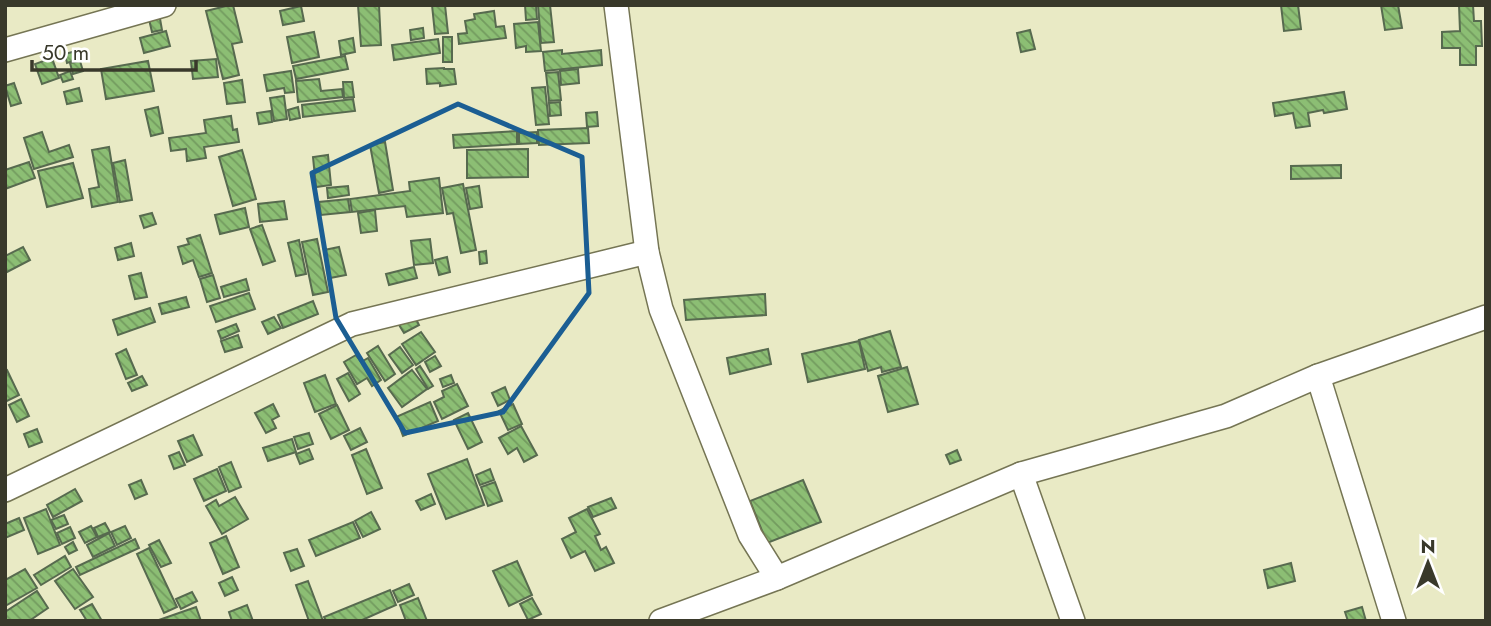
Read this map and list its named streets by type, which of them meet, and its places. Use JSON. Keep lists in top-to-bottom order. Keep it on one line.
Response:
{"scale_bar":"50 m","north":"top"}
